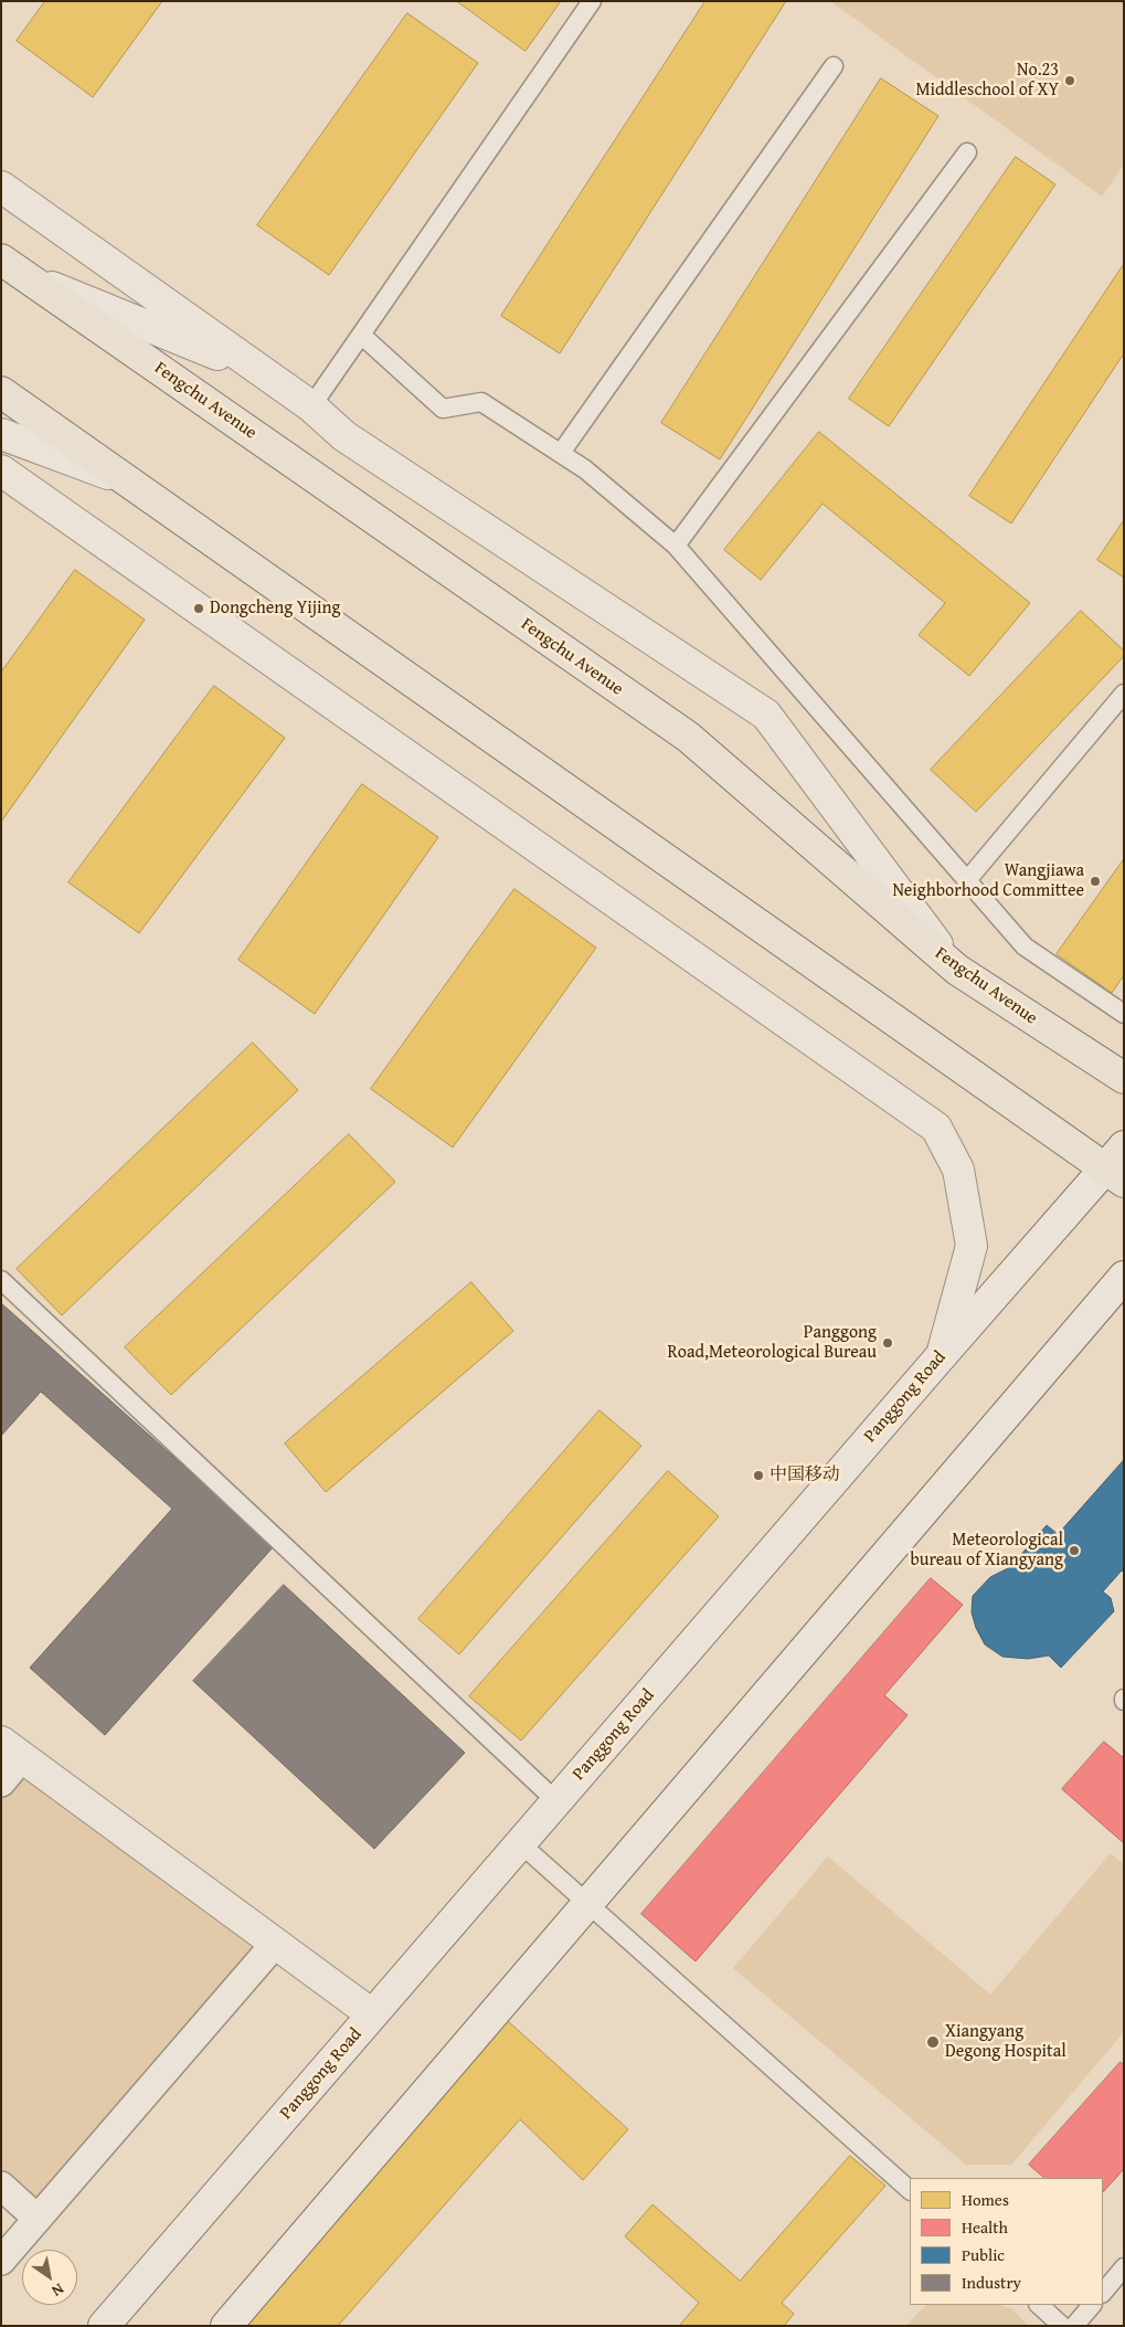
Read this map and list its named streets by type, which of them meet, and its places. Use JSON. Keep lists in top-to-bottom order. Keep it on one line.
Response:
{"streets":{"main road":["Fengchu Avenue"],"street":["Panggong Road"]},"places":["No.23 Middleschool of XY","Dongcheng Yijing","Wangjiawa Neighborhood Committee","Panggong Road,Meteorological Bureau","中国移动","Meteorological bureau of Xiangyang","Xiangyang Degong Hospital"],"legend":["Homes","Health","Public","Industry"],"north":"bottom right"}
